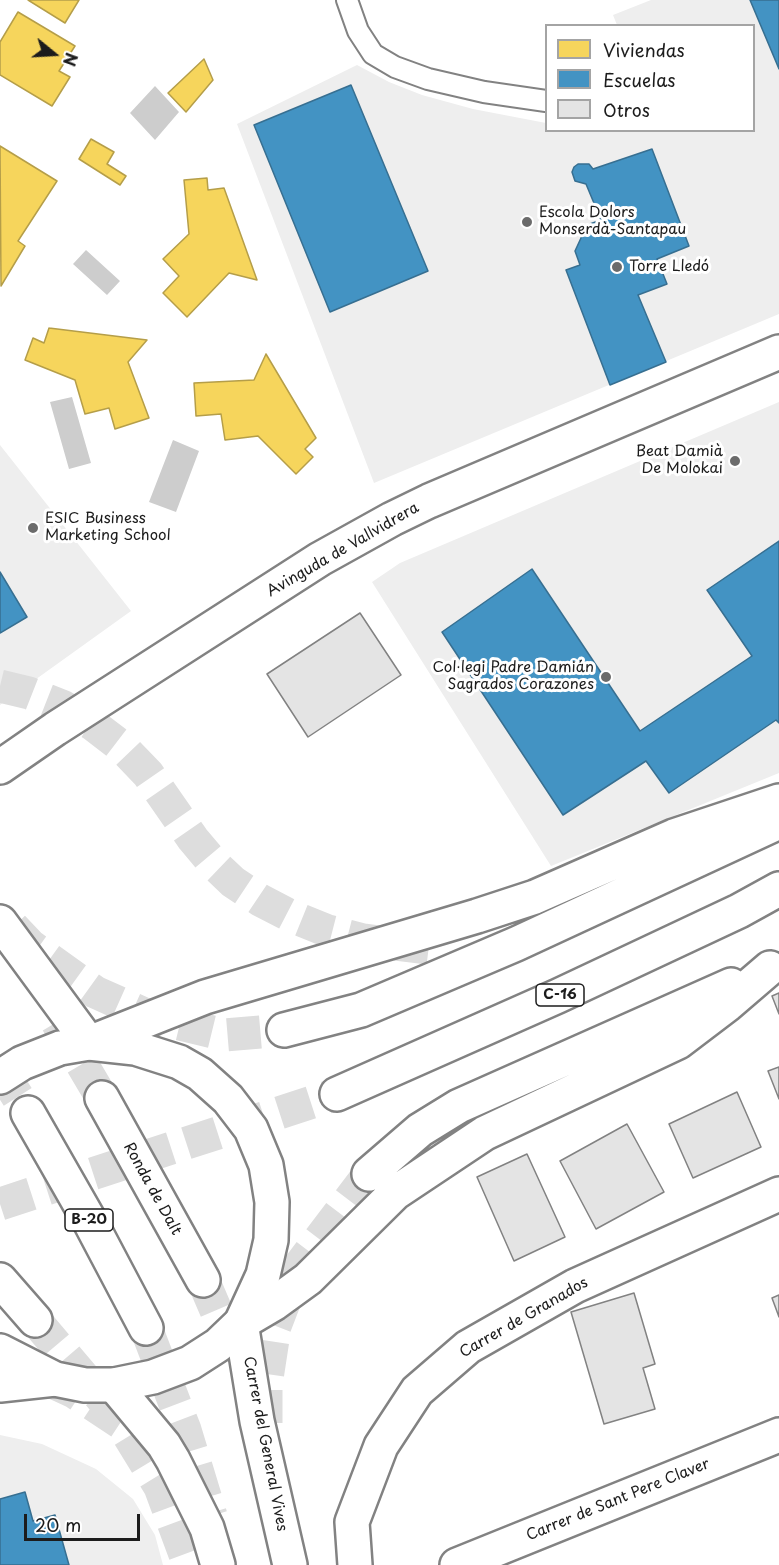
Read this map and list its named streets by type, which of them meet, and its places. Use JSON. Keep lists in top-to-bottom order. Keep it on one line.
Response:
{"streets":{"main road":["Avinguda de Vallvidrera","C-16","Ronda de Dalt","B-20","Carrer de Granados","Carrer del General Vives","Carrer de Sant Pere Claver"]},"places":["Escola Dolors Monserdà-Santapau","Torre Lledó","Beat Damià De Molokai","ESIC Business Marketing School","Col·legi Padre Damián Sagrados Corazones"],"legend":["Viviendas","Escuelas","Otros"],"scale_bar":"20 m","north":"right"}
